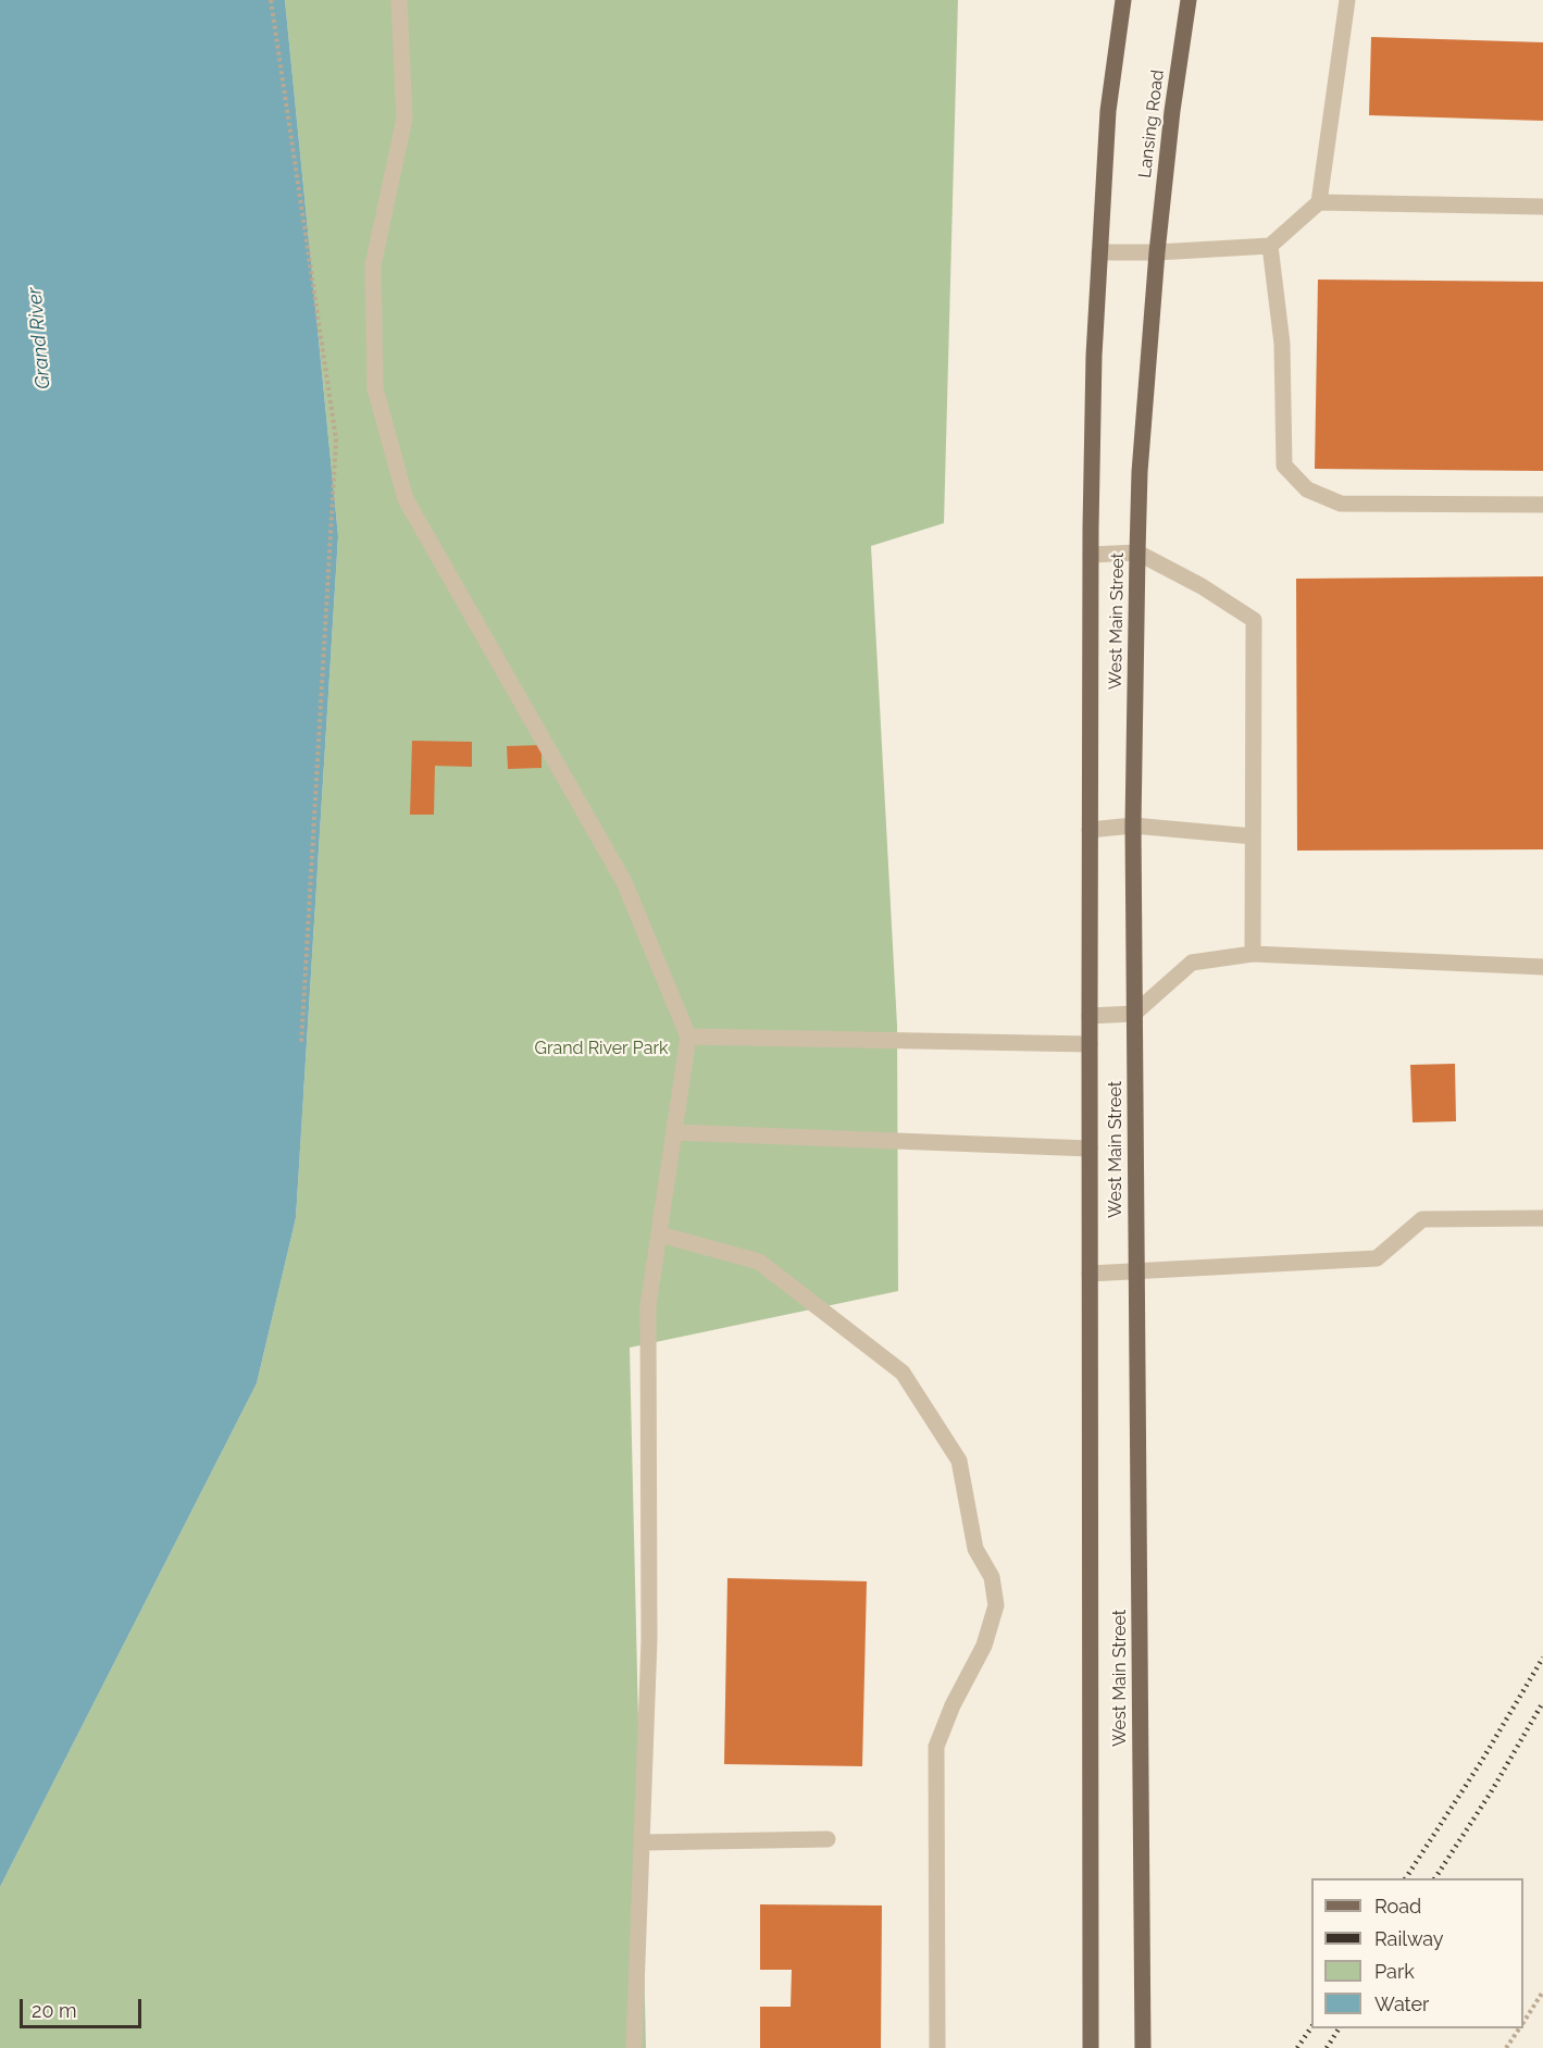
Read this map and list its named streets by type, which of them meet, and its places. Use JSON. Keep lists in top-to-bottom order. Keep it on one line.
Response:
{"streets":{"main road":["Lansing Road","West Main Street"]},"crossings":[["Lansing Road","West Main Street"]],"water":["Grand River"],"parks":["Grand River Park"],"legend":["Road","Railway","Park","Water"],"scale_bar":"20 m"}
